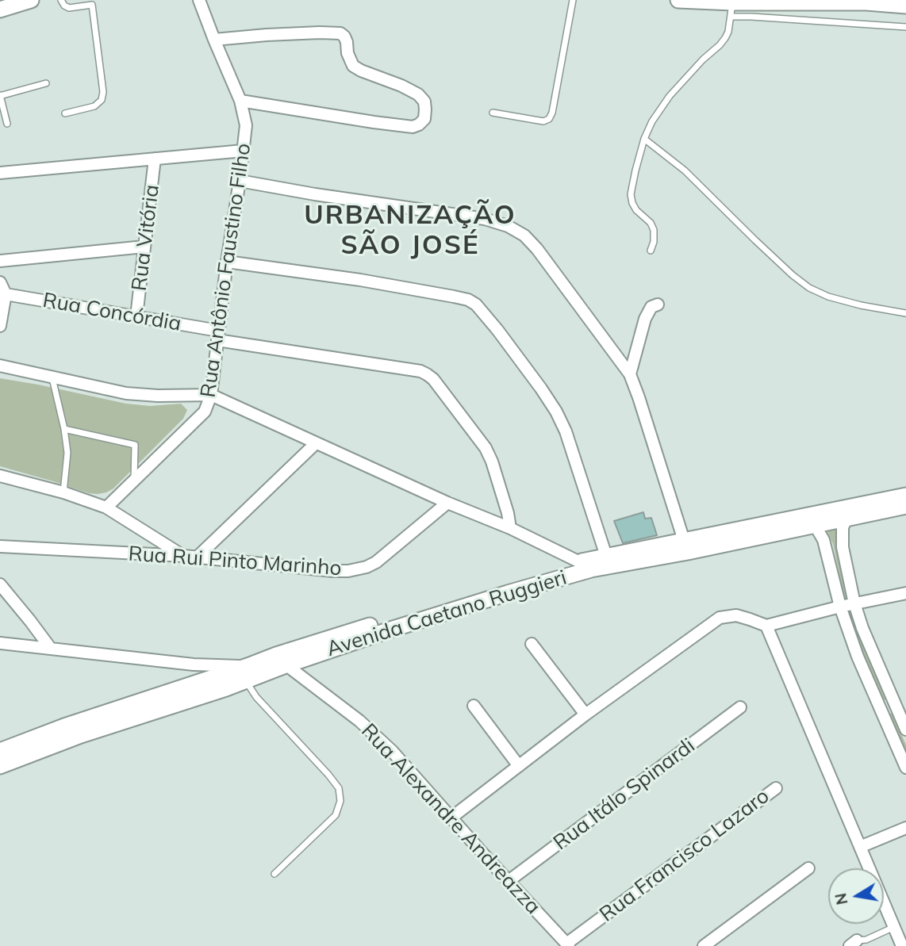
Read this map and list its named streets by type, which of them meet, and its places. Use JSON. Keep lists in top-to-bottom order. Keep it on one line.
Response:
{"streets":{"main road":["Avenida Caetano Ruggieri"],"street":["Rua Vitória","Rua Antônio Faustino Filho","Rua Concórdia","Rua Rui Pinto Marinho","Rua Itálo Spinardi","Rua Alexandre Andreazza","Rua Francisco Lazaro"]},"crossings":[["Rua Vitória","Rua Concórdia"],["Rua Antônio Faustino Filho","Rua Concórdia"],["Avenida Caetano Ruggieri","Rua Alexandre Andreazza"],["Rua Itálo Spinardi","Rua Alexandre Andreazza"],["Rua Alexandre Andreazza","Rua Francisco Lazaro"]],"districts":["URBANIZAÇÃO SÃO JOSÉ"],"north":"left"}
